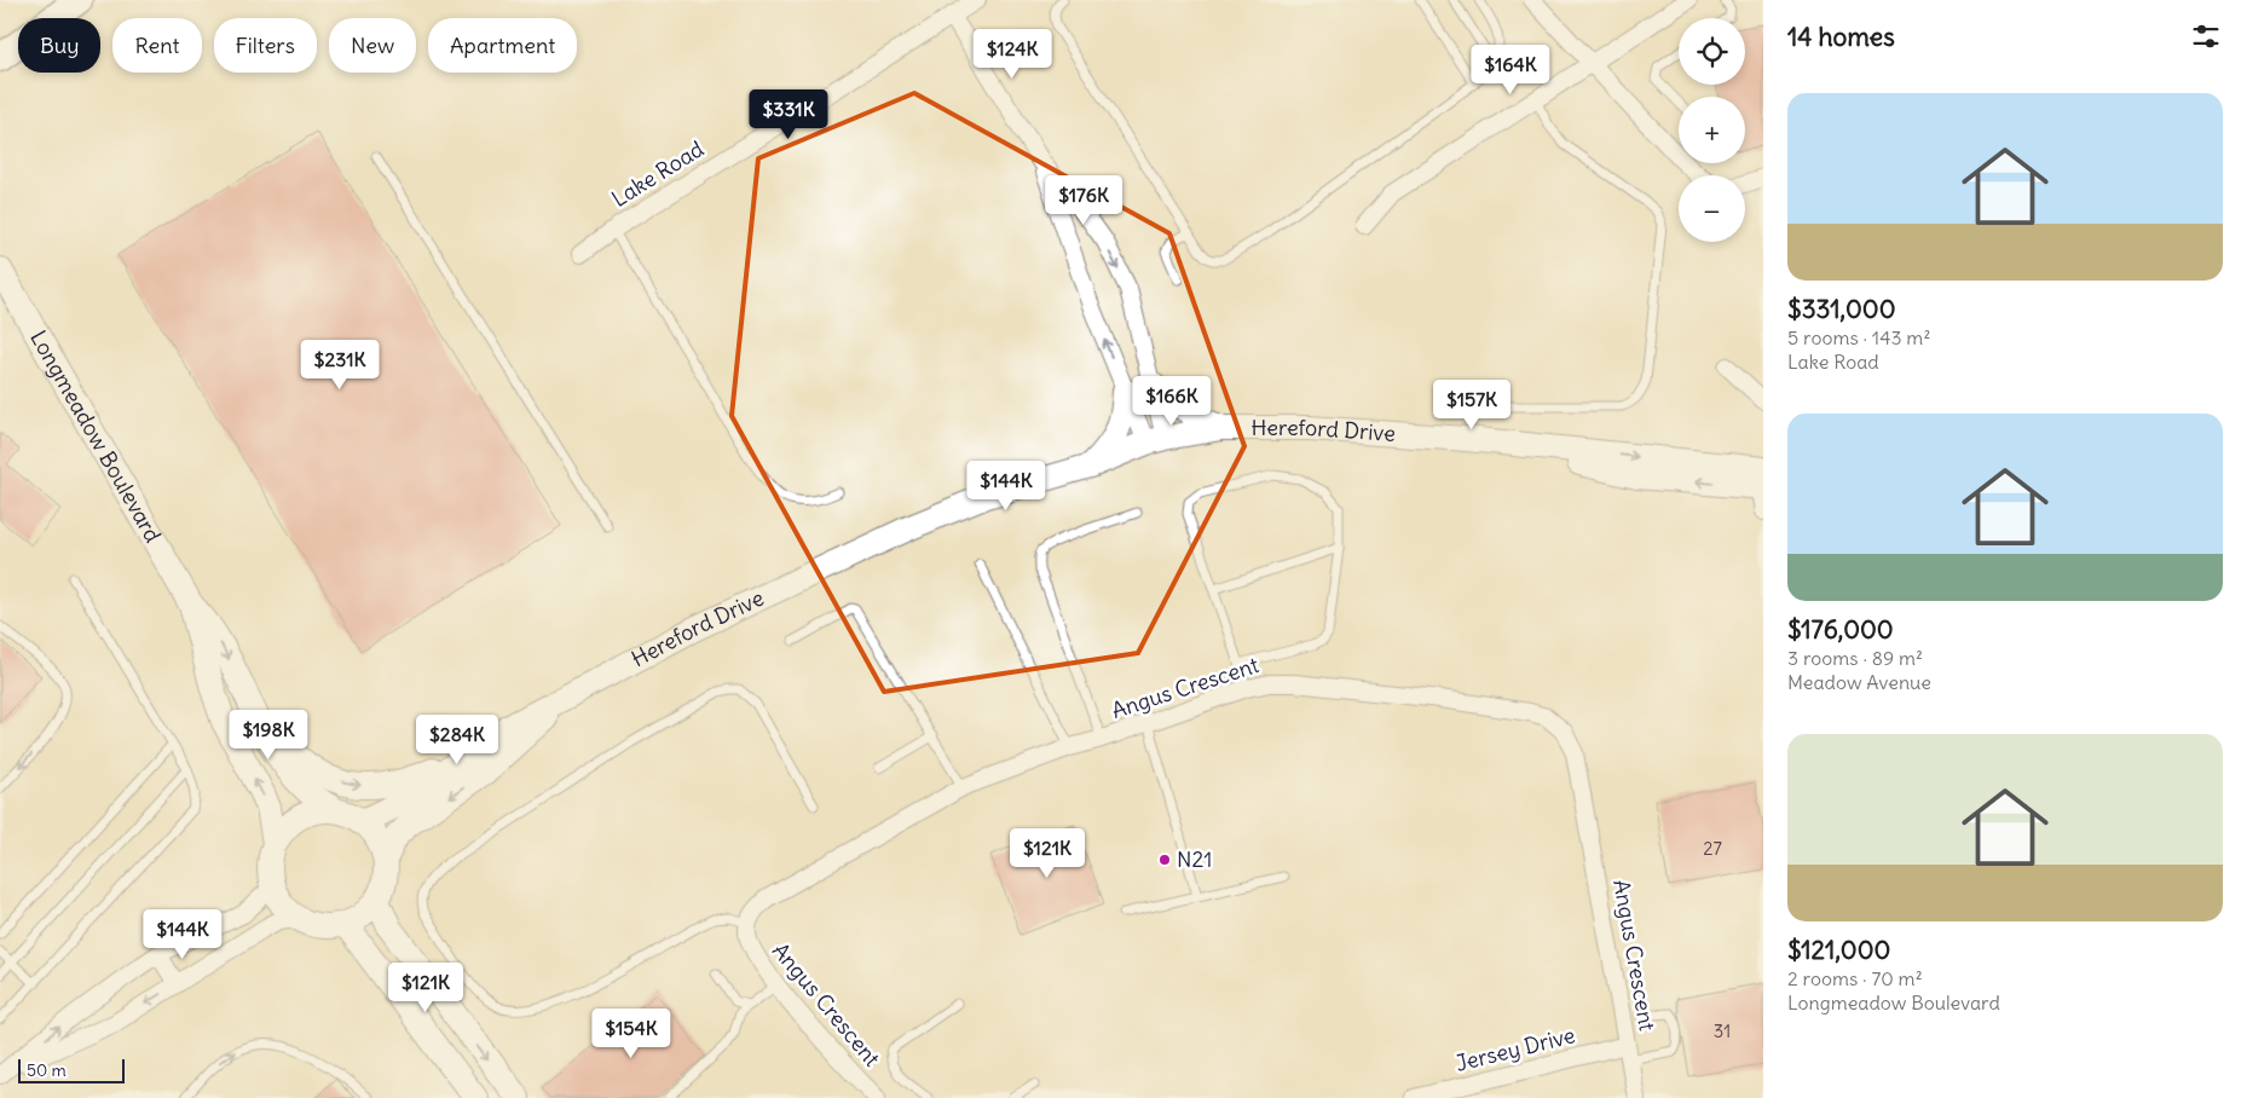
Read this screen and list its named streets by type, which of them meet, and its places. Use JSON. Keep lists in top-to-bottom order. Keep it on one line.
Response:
{"streets":{"street":["Lake Road","Hereford Drive","Longmeadow Boulevard","Angus Crescent","Jersey Drive"]},"crossings":[["Hereford Drive","Longmeadow Boulevard"],["Angus Crescent","Jersey Drive"]],"places":["N21"],"house_numbers":["27","31"],"scale_bar":"50 m","page":{"heading":"14 homes","map_buttons":["+","−"],"chip":["Buy","Rent","Filters","New","Apartment"],"price":["$124K","$164K","$331K","$176K","$231K","$166K","$157K","$144K","$198K","$284K","$121K","$144K","$121K","$154K"],"list":[{"name":"$331,000","note":"5 rooms · 143 m² · Lake Road"},{"name":"$176,000","note":"3 rooms · 89 m² · Meadow Avenue"},{"name":"$121,000","note":"2 rooms · 70 m² · Longmeadow Boulevard"}],"scale":"50 m"}}
